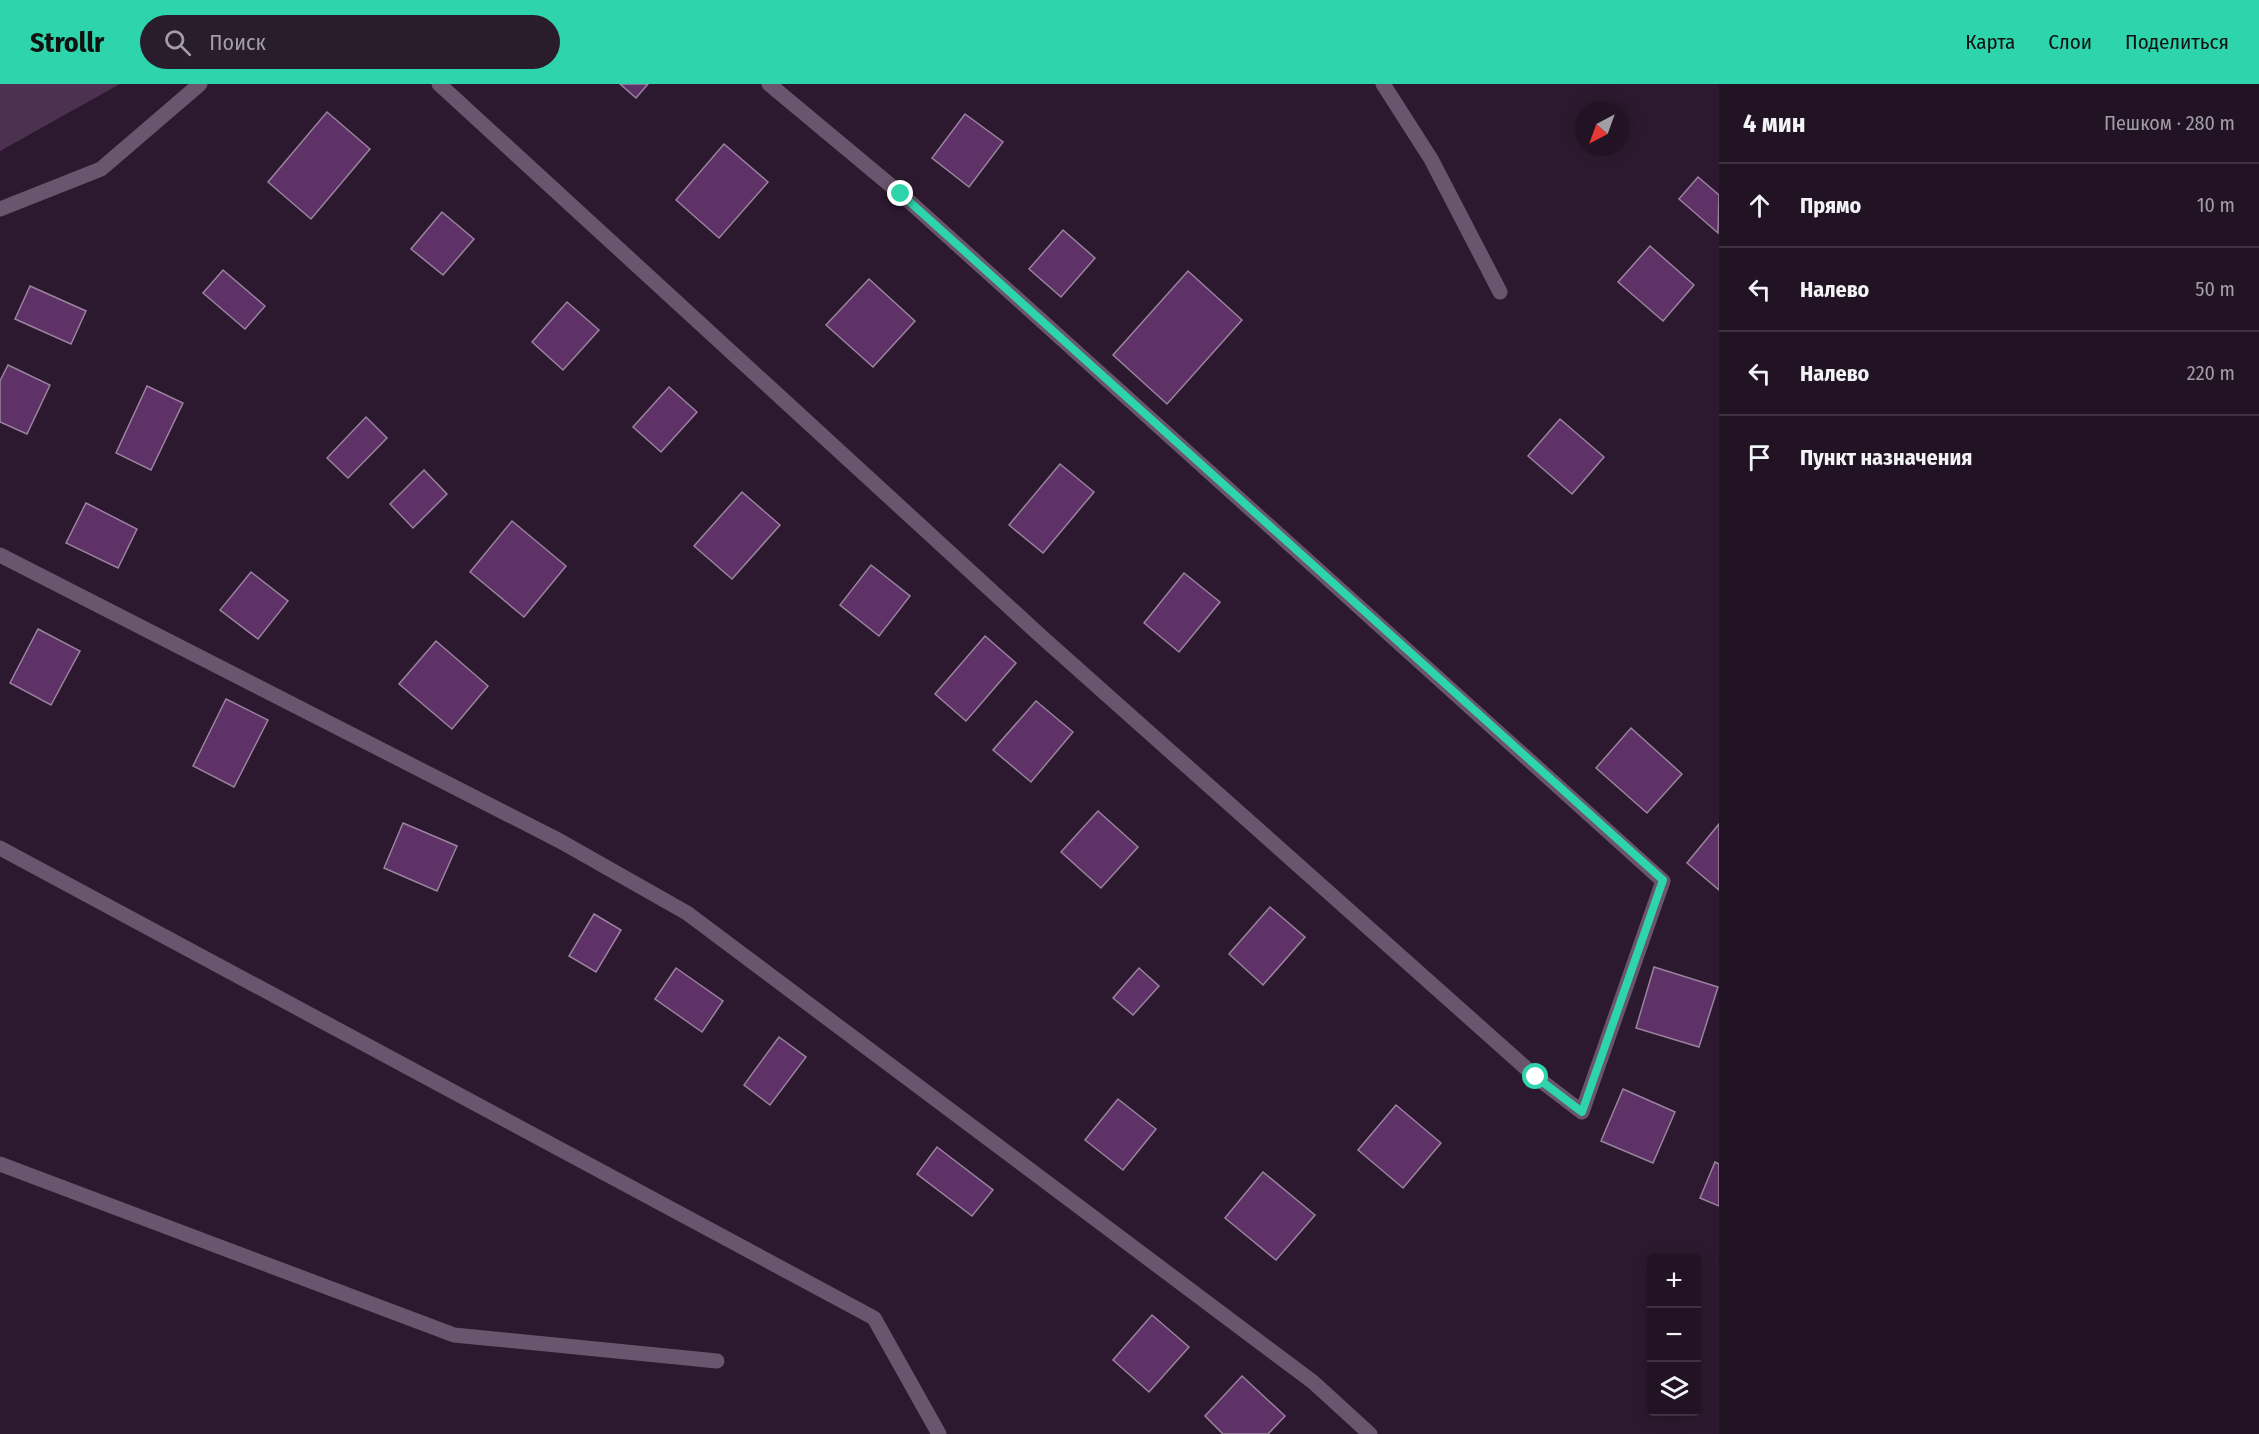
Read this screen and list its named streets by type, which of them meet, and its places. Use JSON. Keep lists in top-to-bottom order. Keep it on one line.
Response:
{"north":"bottom left","page":{"header":"Strollr","search":"Поиск","nav":["Карта","Слои","Поделиться"],"heading":["4 мин","Пешком · 280 m"],"list":[["Прямо","10 m"],["Налево","50 m"],["Налево","220 m"],"Пункт назначения"],"map_buttons":["+","−"]}}
